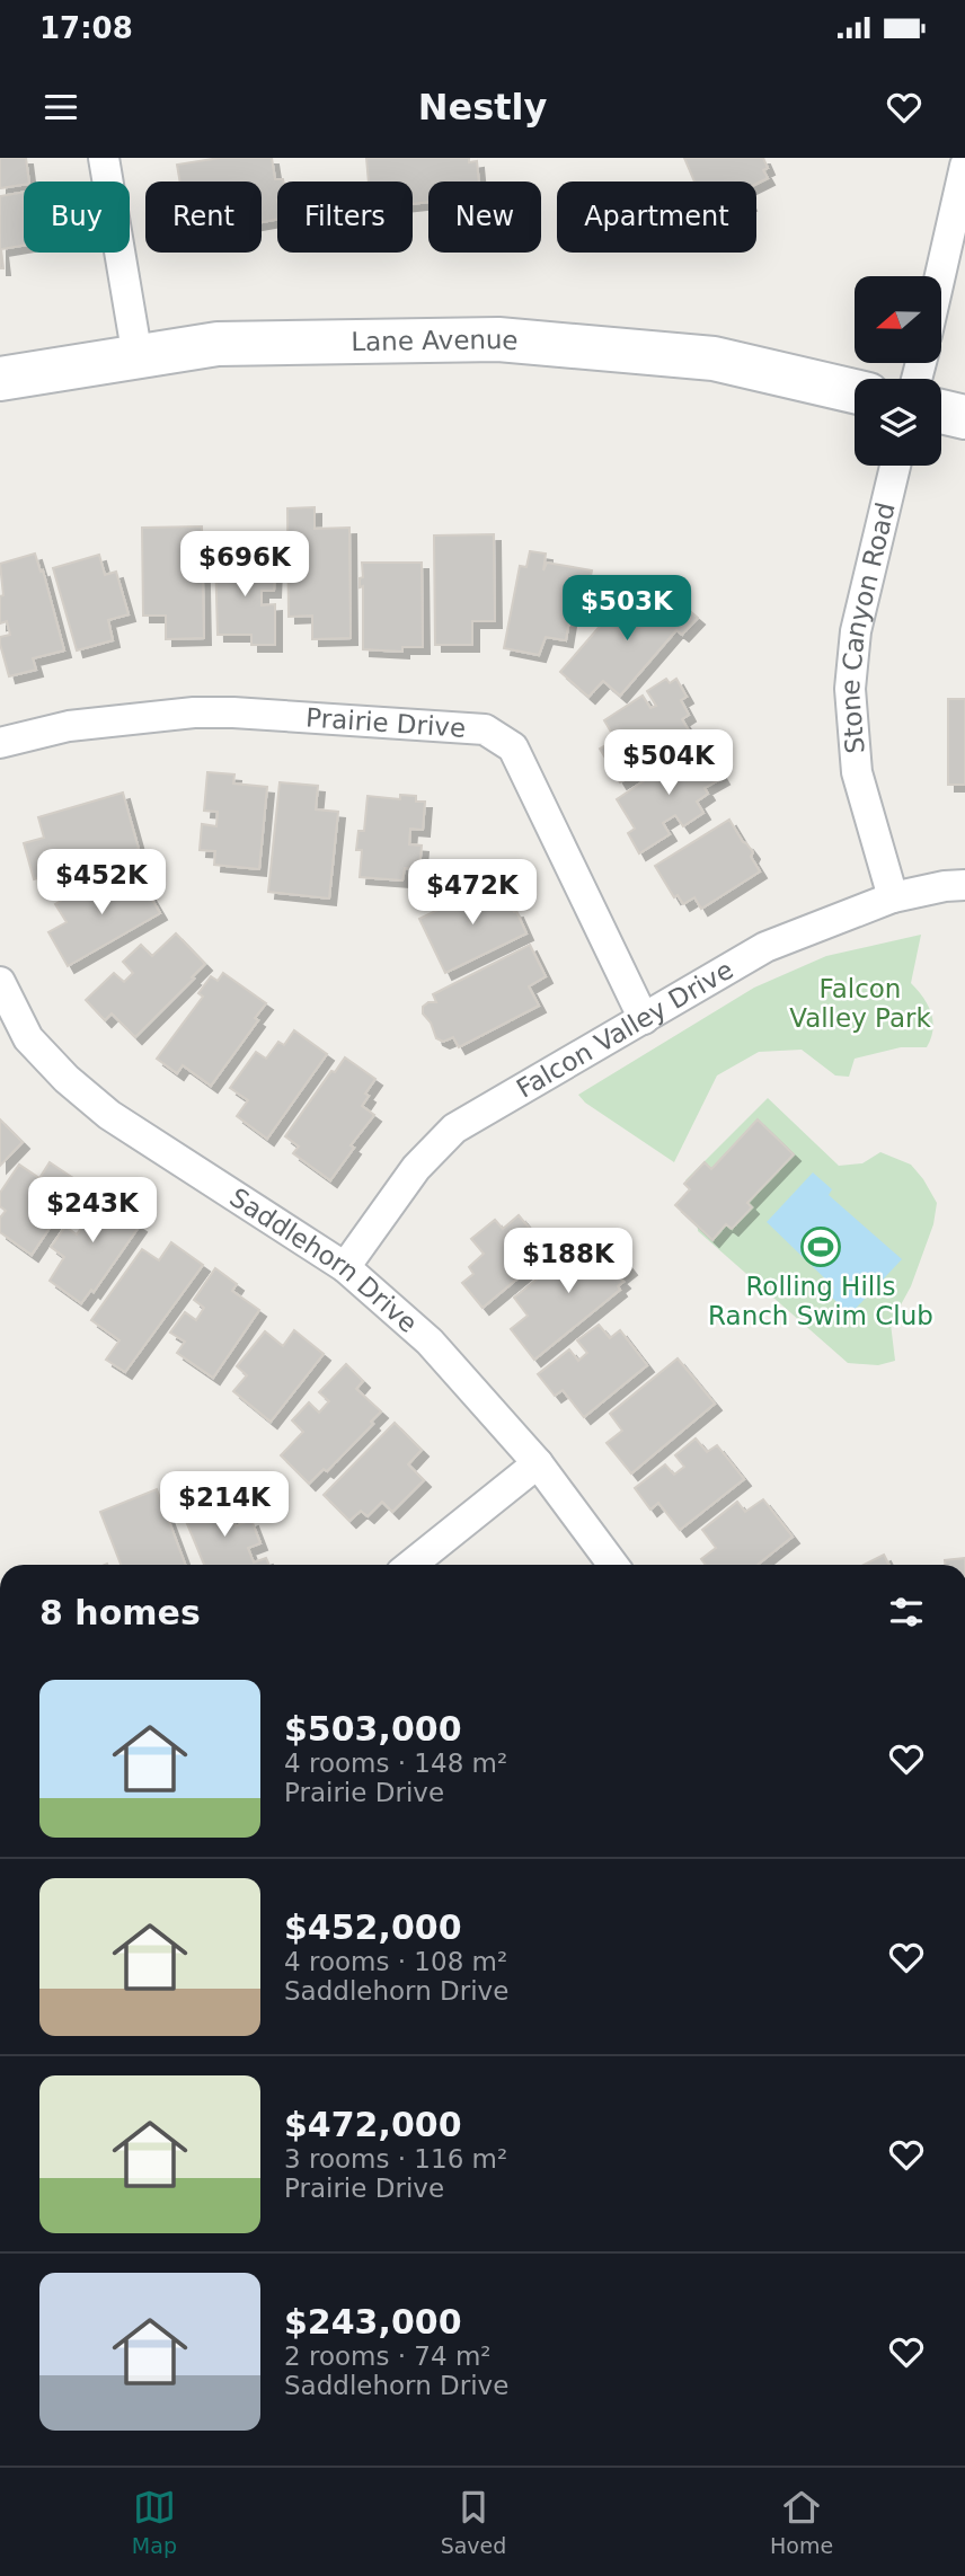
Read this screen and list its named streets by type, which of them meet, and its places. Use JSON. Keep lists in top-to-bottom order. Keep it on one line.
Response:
{"streets":{"main road":["Lane Avenue"],"street":["Stone Canyon Road","Prairie Drive","Falcon Valley Drive","Saddlehorn Drive"]},"crossings":[["Stone Canyon Road","Falcon Valley Drive"],["Prairie Drive","Falcon Valley Drive"],["Falcon Valley Drive","Saddlehorn Drive"]],"parks":["Falcon Valley Park"],"places":{"sports":["Rolling Hills Ranch Swim Club"]},"north":"left","page":{"status":"17:08","header":"Nestly","chip":["Buy","Rent","Filters","New","Apartment"],"price":["$696K","$503K","$504K","$452K","$472K","$243K","$188K","$214K"],"heading":"8 homes","list":[{"name":"$503,000","note":"4 rooms · 148 m² · Prairie Drive"},{"name":"$452,000","note":"4 rooms · 108 m² · Saddlehorn Drive"},{"name":"$472,000","note":"3 rooms · 116 m² · Prairie Drive"},{"name":"$243,000","note":"2 rooms · 74 m² · Saddlehorn Drive"}],"tabs":["Map","Saved","Home"]}}
